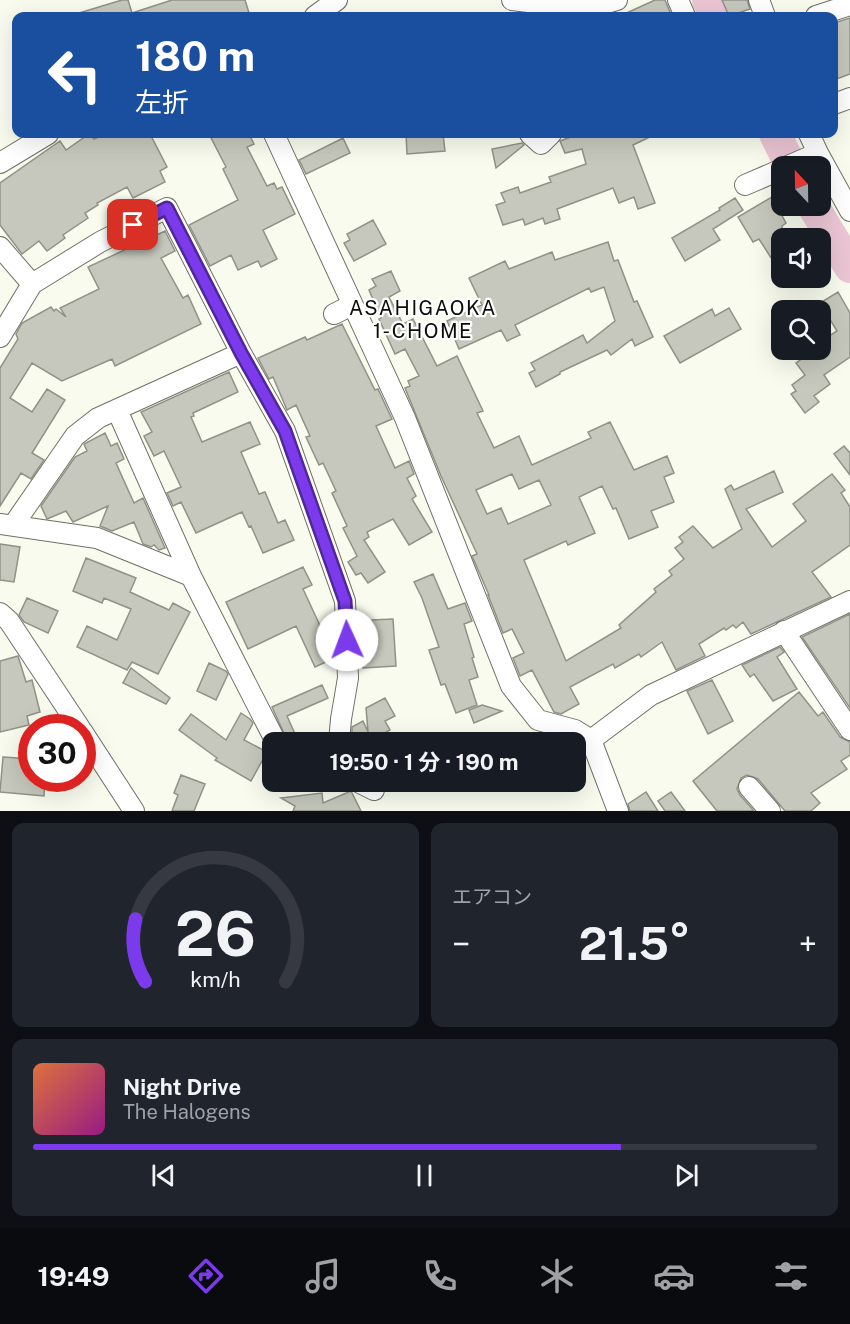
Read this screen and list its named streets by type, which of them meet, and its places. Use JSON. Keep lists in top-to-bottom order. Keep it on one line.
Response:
{"districts":["ASAHIGAOKA 1-CHOME"],"north":"top","page":{"turn":["180 m","左折"],"limit":"30","trip":"19:50 · 1 分 · 190 m","tile":"エアコン","heat":["−","21.5°","+"],"song":["Night Drive","The Halogens"],"tabs":"19:49","gauge":["26","km/h"]}}
